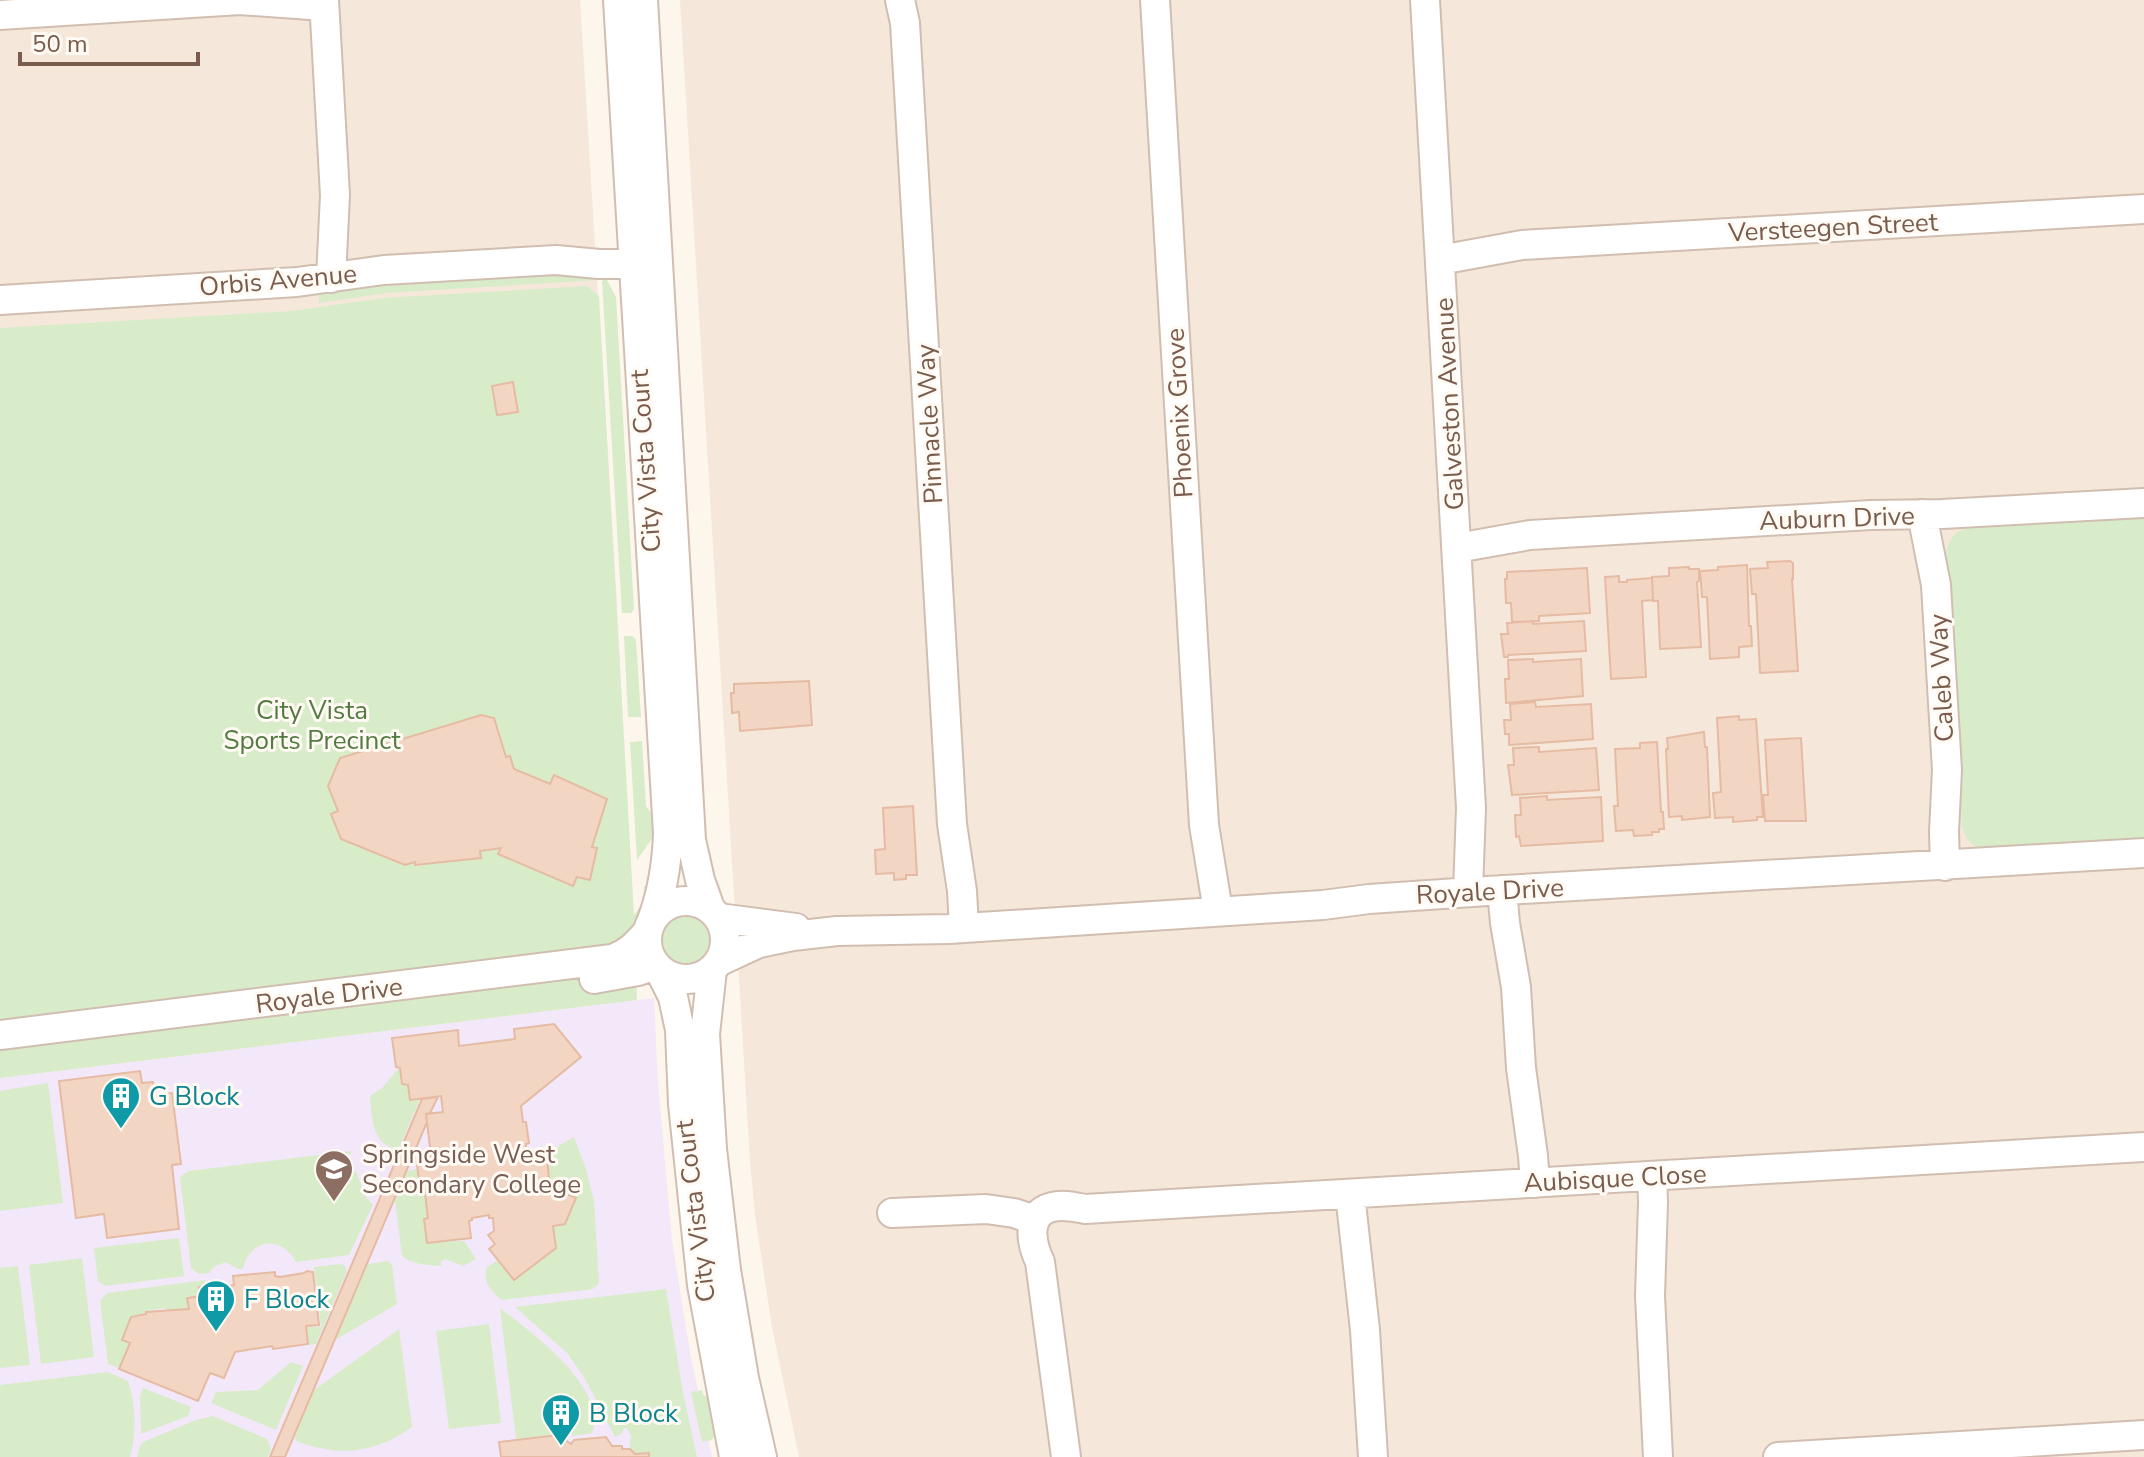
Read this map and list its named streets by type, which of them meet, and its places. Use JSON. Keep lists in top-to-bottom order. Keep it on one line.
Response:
{"streets":{"street":["Versteegen Street","Orbis Avenue","Galveston Avenue","Phoenix Grove","Pinnacle Way","City Vista Court","Auburn Drive","Caleb Way","Royale Drive","Aubisque Close"]},"crossings":[["Versteegen Street","Galveston Avenue"],["Orbis Avenue","City Vista Court"],["Galveston Avenue","Auburn Drive"],["Galveston Avenue","Royale Drive"],["Galveston Avenue","Aubisque Close"],["Phoenix Grove","Royale Drive"],["Pinnacle Way","Royale Drive"],["City Vista Court","Royale Drive"],["Auburn Drive","Caleb Way"],["Caleb Way","Royale Drive"]],"parks":["City Vista Sports Precinct"],"places":{"building":["G Block","F Block","B Block"],"school or university":["Springside West Secondary College"]},"scale_bar":"50 m"}
